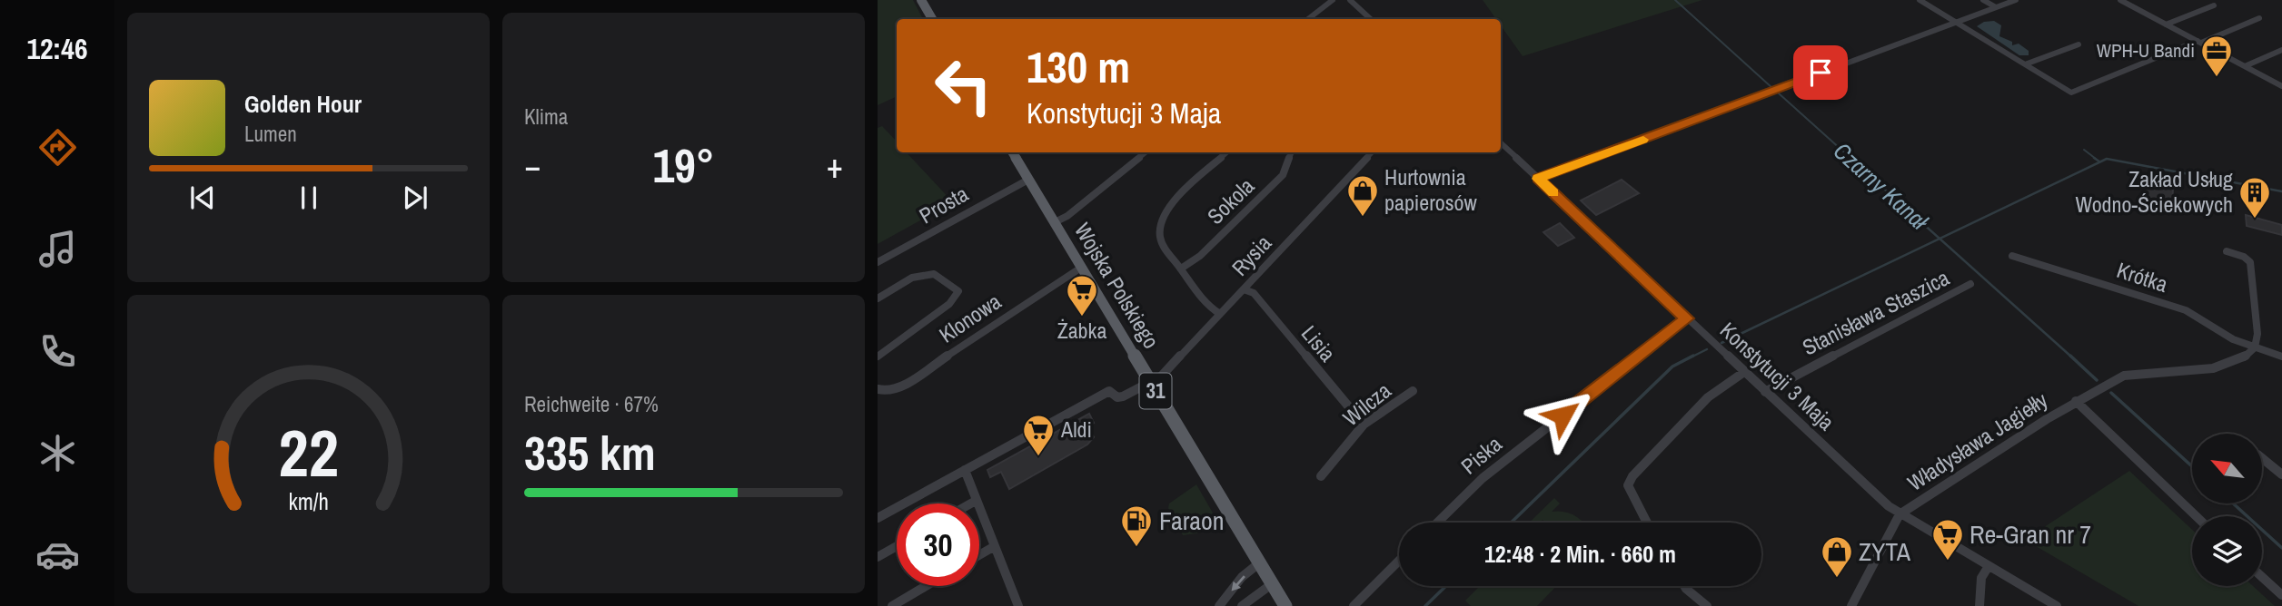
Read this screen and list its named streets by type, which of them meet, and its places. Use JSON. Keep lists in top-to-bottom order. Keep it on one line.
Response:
{"streets":{"main road":["Wojska Polskiego","31"],"street":["Sokola","Prosta","Rysia","Krótka","Stanisława Staszica","Klonowa","Lisia","Konstytucji 3 Maja","Wilcza","Władysława Jagiełły","Piska"]},"crossings":[["Prosta","Wojska Polskiego"],["Rysia","Wojska Polskiego"],["Rysia","Lisia"],["Krótka","Władysława Jagiełły"],["Wojska Polskiego","Klonowa"],["Stanisława Staszica","Konstytucji 3 Maja"],["Lisia","Wilcza"],["Konstytucji 3 Maja","Władysława Jagiełły"],["Konstytucji 3 Maja","Piska"]],"water":["Czarny Kanał"],"places":{"office":["WPH-U Bandi"],"shop":["Hurtownia papierosów","ZYTA"],"building":["Zakład Usług Wodno-Ściekowych"],"supermarket":["Żabka","Aldi","Re-Gran nr 7"],"fuel station":["Faraon"]},"north":"top left","page":{"tabs":"12:46","tile":["Klima",["Reichweite · 67%","335 km"]],"turn":["130 m","Konstytucji 3 Maja"],"song":["Golden Hour","Lumen"],"heat":["−","19°","+"],"limit":"30","trip":"12:48 · 2 Min. · 660 m","gauge":["22","km/h"]}}
